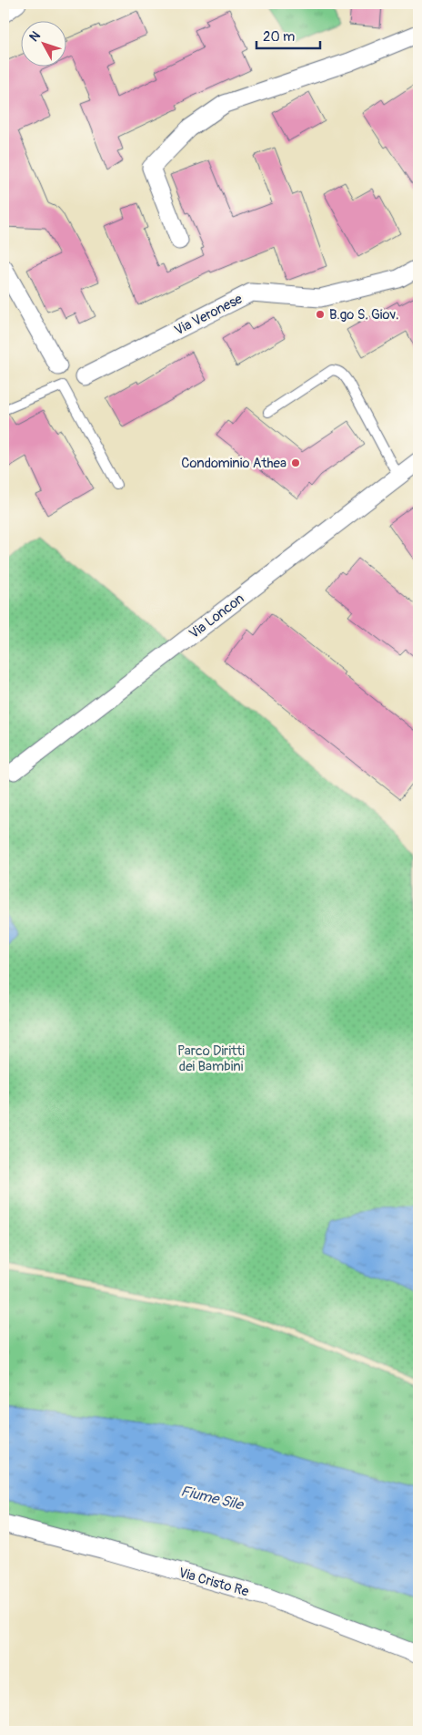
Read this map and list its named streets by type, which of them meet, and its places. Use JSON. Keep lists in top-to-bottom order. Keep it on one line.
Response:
{"streets":{"street":["Via Veronese","Via Loncon","Via Cristo Re"]},"water":["Fiume Sile"],"parks":["Parco Diritti dei Bambini"],"places":["B.go S. Giov.","Condominio Athea"],"scale_bar":"20 m","north":"top left"}
